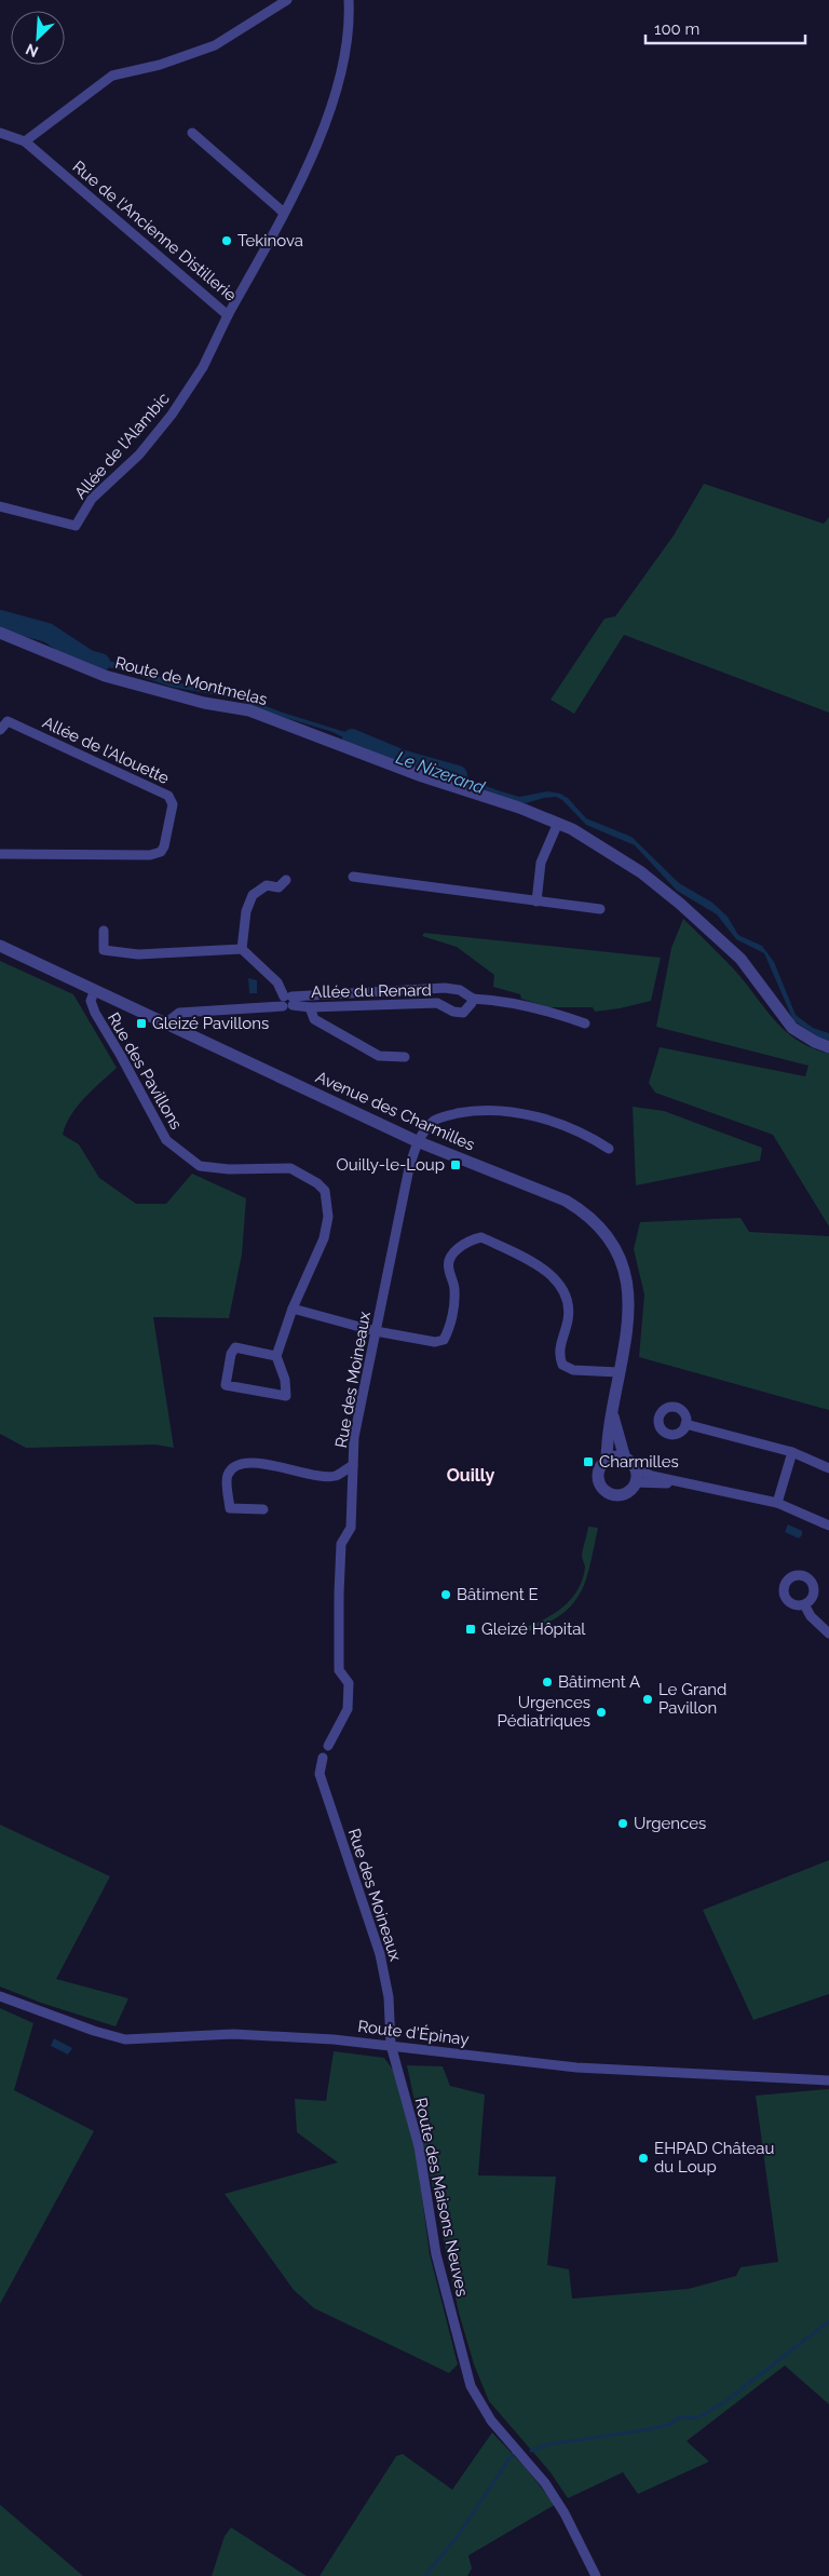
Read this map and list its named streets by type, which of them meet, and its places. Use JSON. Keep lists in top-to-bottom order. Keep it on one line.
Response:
{"streets":{"street":["Rue de l'Ancienne Distillerie","Allée de l'Alambic","Route de Montmelas","Allée de l'Alouette","Allée du Renard","Rue des Pavillons","Avenue des Charmilles","Rue des Moineaux","Route d'Épinay","Route des Maisons Neuves"]},"crossings":[["Rue de l'Ancienne Distillerie","Allée de l'Alambic"],["Allée du Renard","Avenue des Charmilles"],["Rue des Pavillons","Avenue des Charmilles"],["Avenue des Charmilles","Rue des Moineaux"],["Rue des Moineaux","Route d'Épinay"],["Rue des Moineaux","Route des Maisons Neuves"],["Route d'Épinay","Route des Maisons Neuves"]],"districts":["Ouilly"],"water":["Le Nizerand"],"places":{"other":["Tekinova","Bâtiment E","Bâtiment A","Le Grand Pavillon","Urgences Pédiatriques","Urgences","EHPAD Château du Loup"],"transit":["Gleizé Pavillons","Ouilly-le-Loup","Charmilles","Gleizé Hôpital"]},"scale_bar":"100 m","north":"bottom left"}
